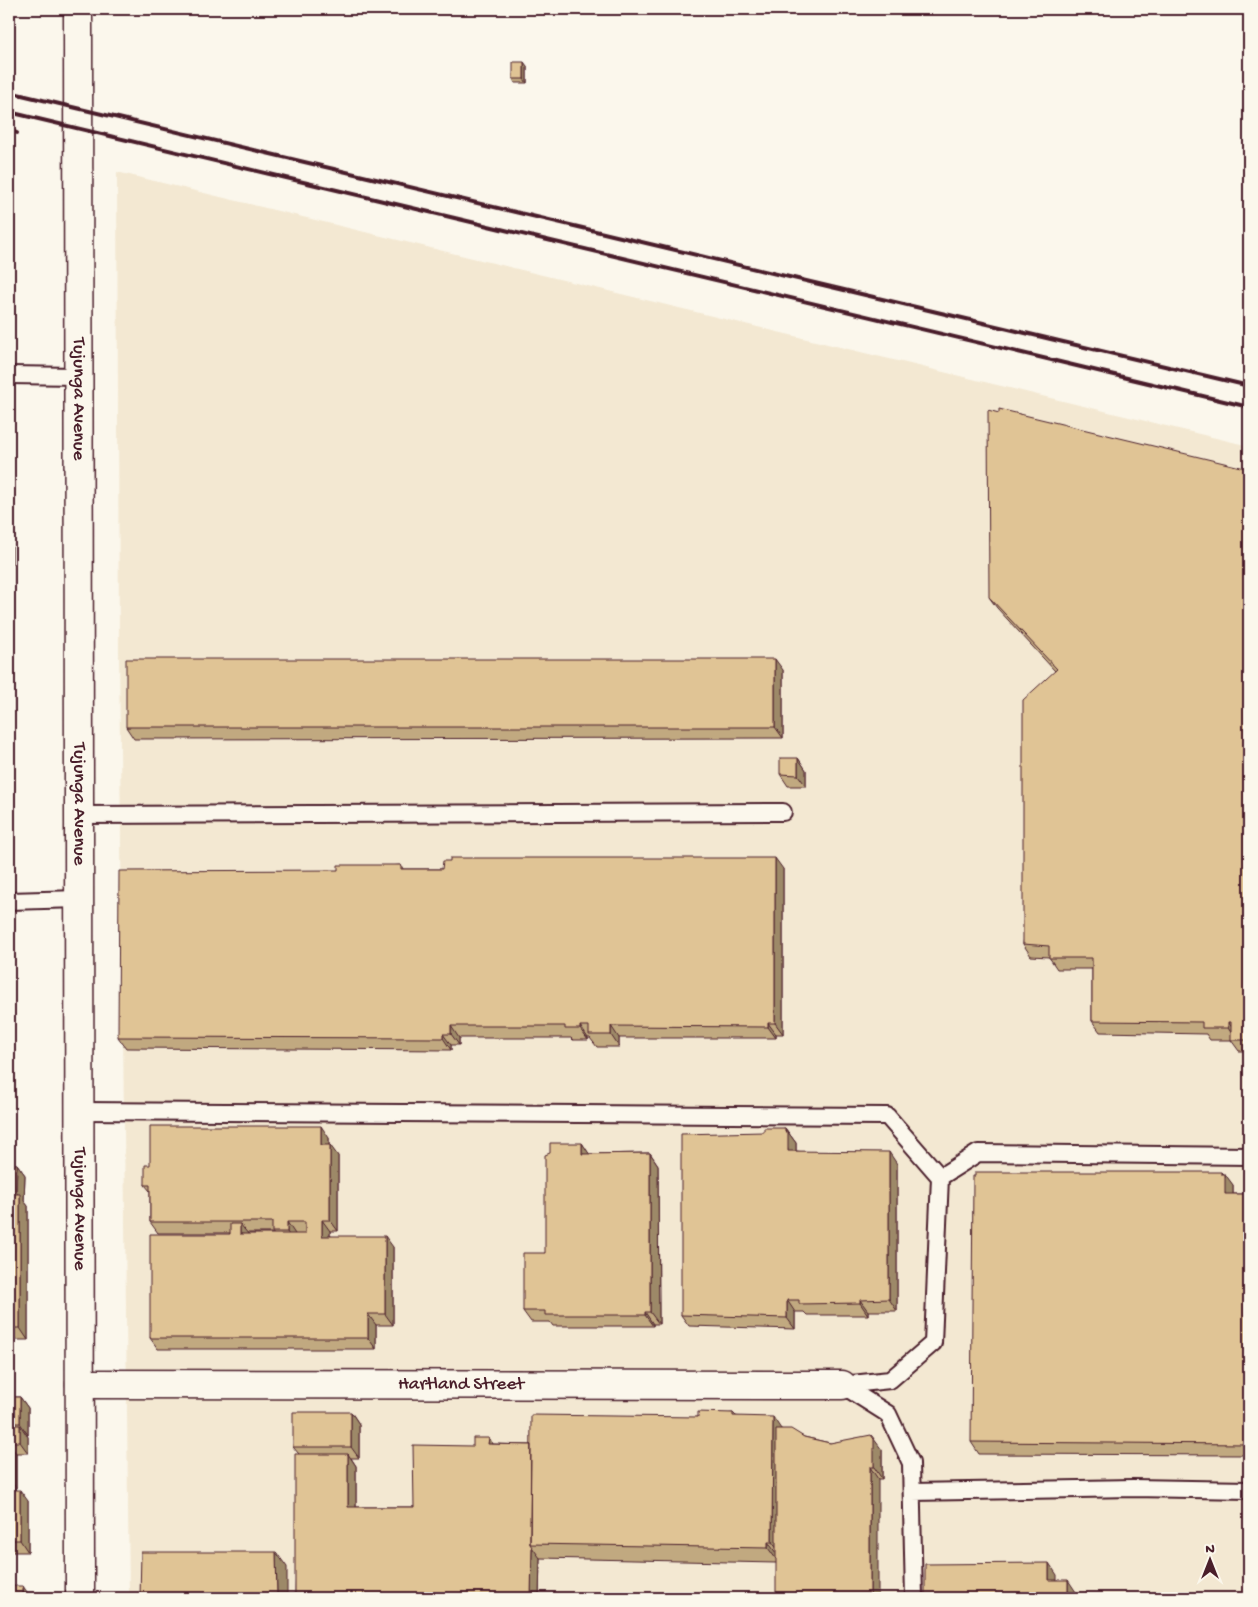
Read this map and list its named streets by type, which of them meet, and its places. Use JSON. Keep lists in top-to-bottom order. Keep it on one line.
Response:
{"streets":{"street":["Tujunga Avenue","Hartland Street"]},"crossings":[["Tujunga Avenue","Hartland Street"]],"north":"top"}
